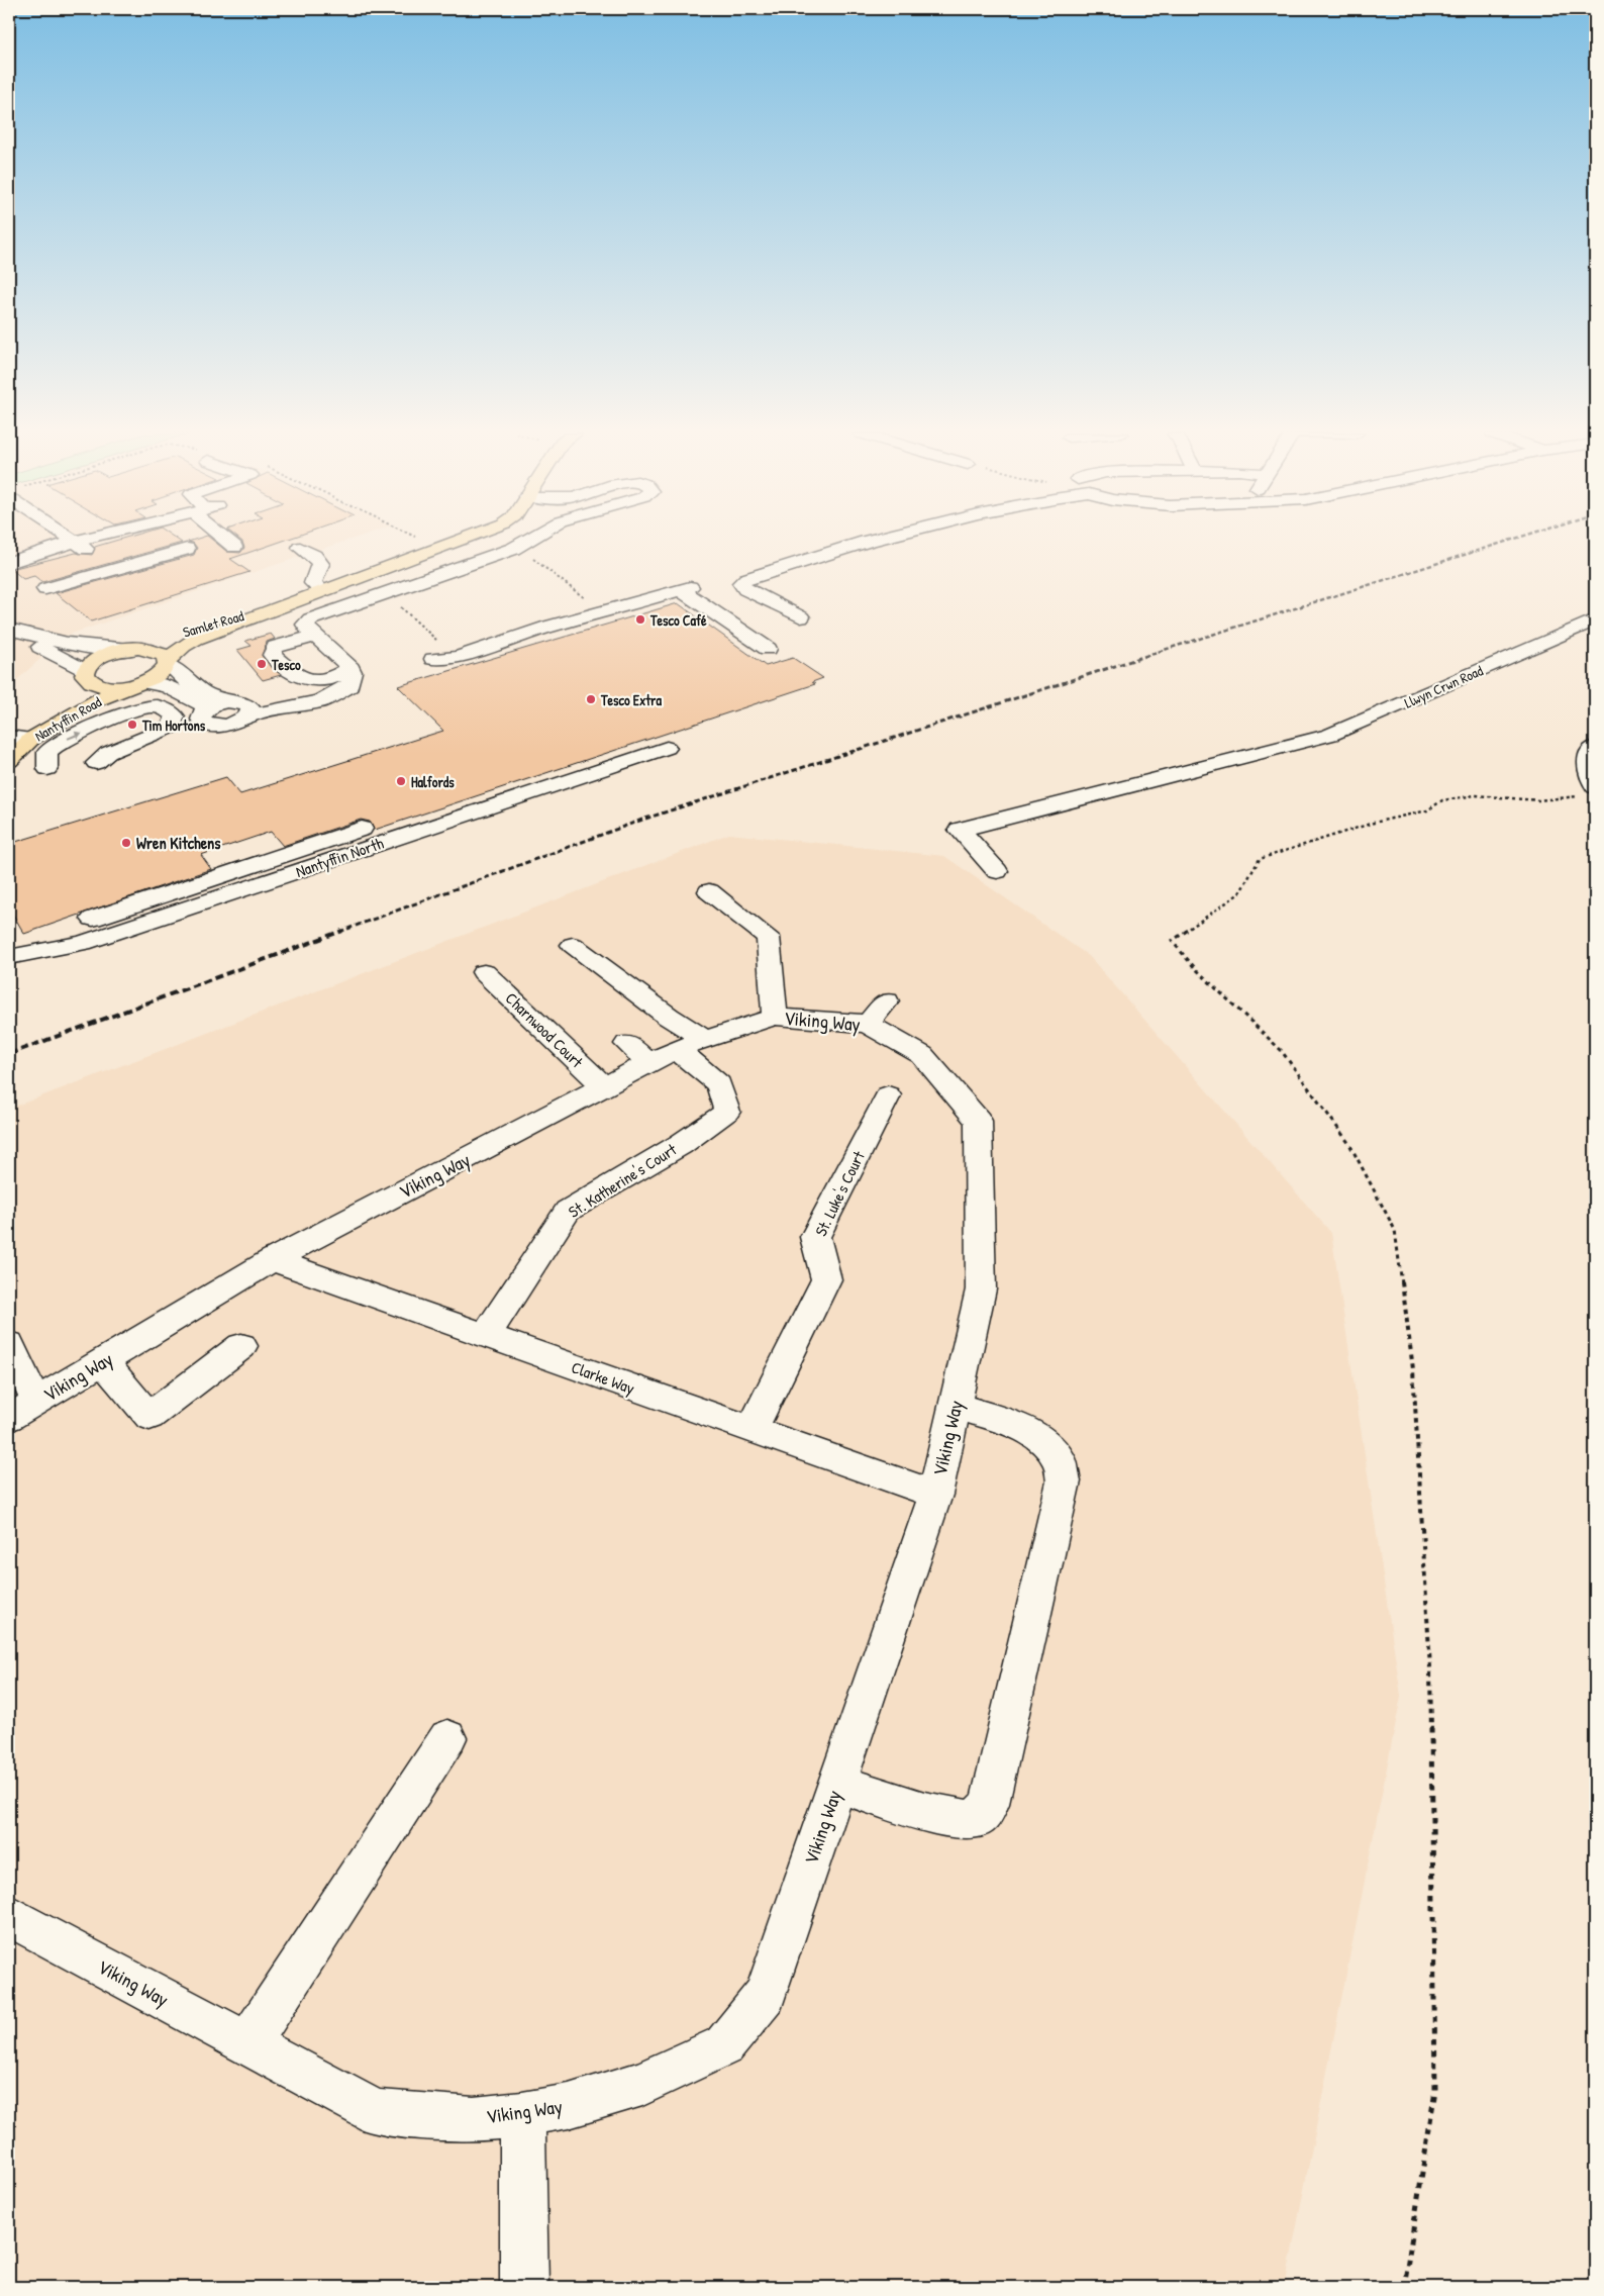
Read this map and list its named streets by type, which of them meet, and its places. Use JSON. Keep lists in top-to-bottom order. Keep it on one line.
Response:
{"streets":{"main road":["Samlet Road","Nantyffin Road"],"street":["Llwyn Crwn Road","Nantyffin North","Viking Way","Charnwood Court","St. Katherine's Court","St. Luke's Court","Clarke Way"]},"crossings":[["Samlet Road","Nantyffin Road"],["Viking Way","Charnwood Court"],["Viking Way","St. Katherine's Court"],["Viking Way","Clarke Way"],["St. Katherine's Court","Clarke Way"],["St. Luke's Court","Clarke Way"]],"places":["Tesco Café","Tesco","Tesco Extra","Tim Hortons","Halfords","Wren Kitchens"]}
